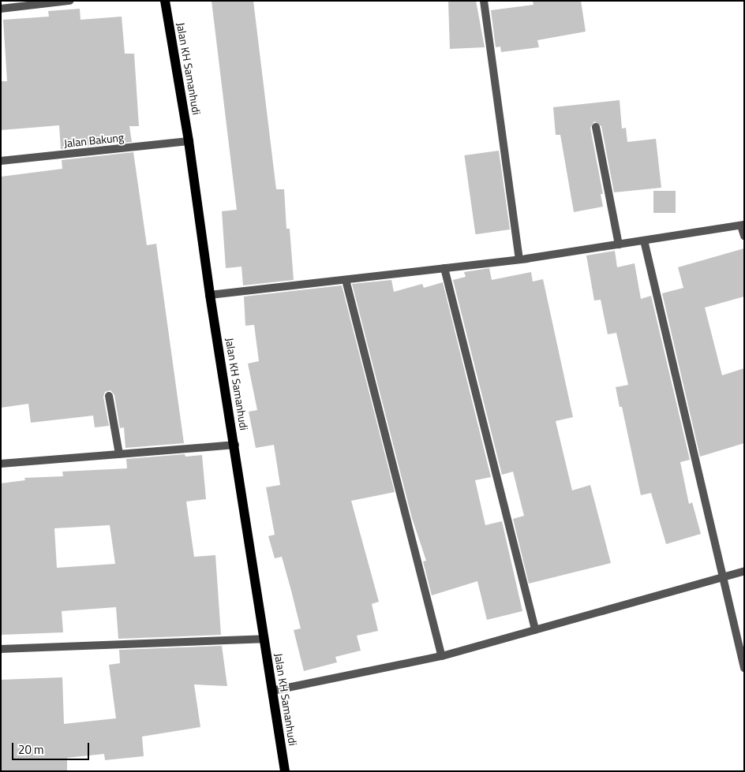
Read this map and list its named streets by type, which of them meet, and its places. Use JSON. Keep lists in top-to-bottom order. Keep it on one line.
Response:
{"streets":{"main road":["Jalan KH Samanhudi"],"street":["Jalan Bakung"]},"crossings":[["Jalan KH Samanhudi","Jalan Bakung"]],"scale_bar":"20 m"}
